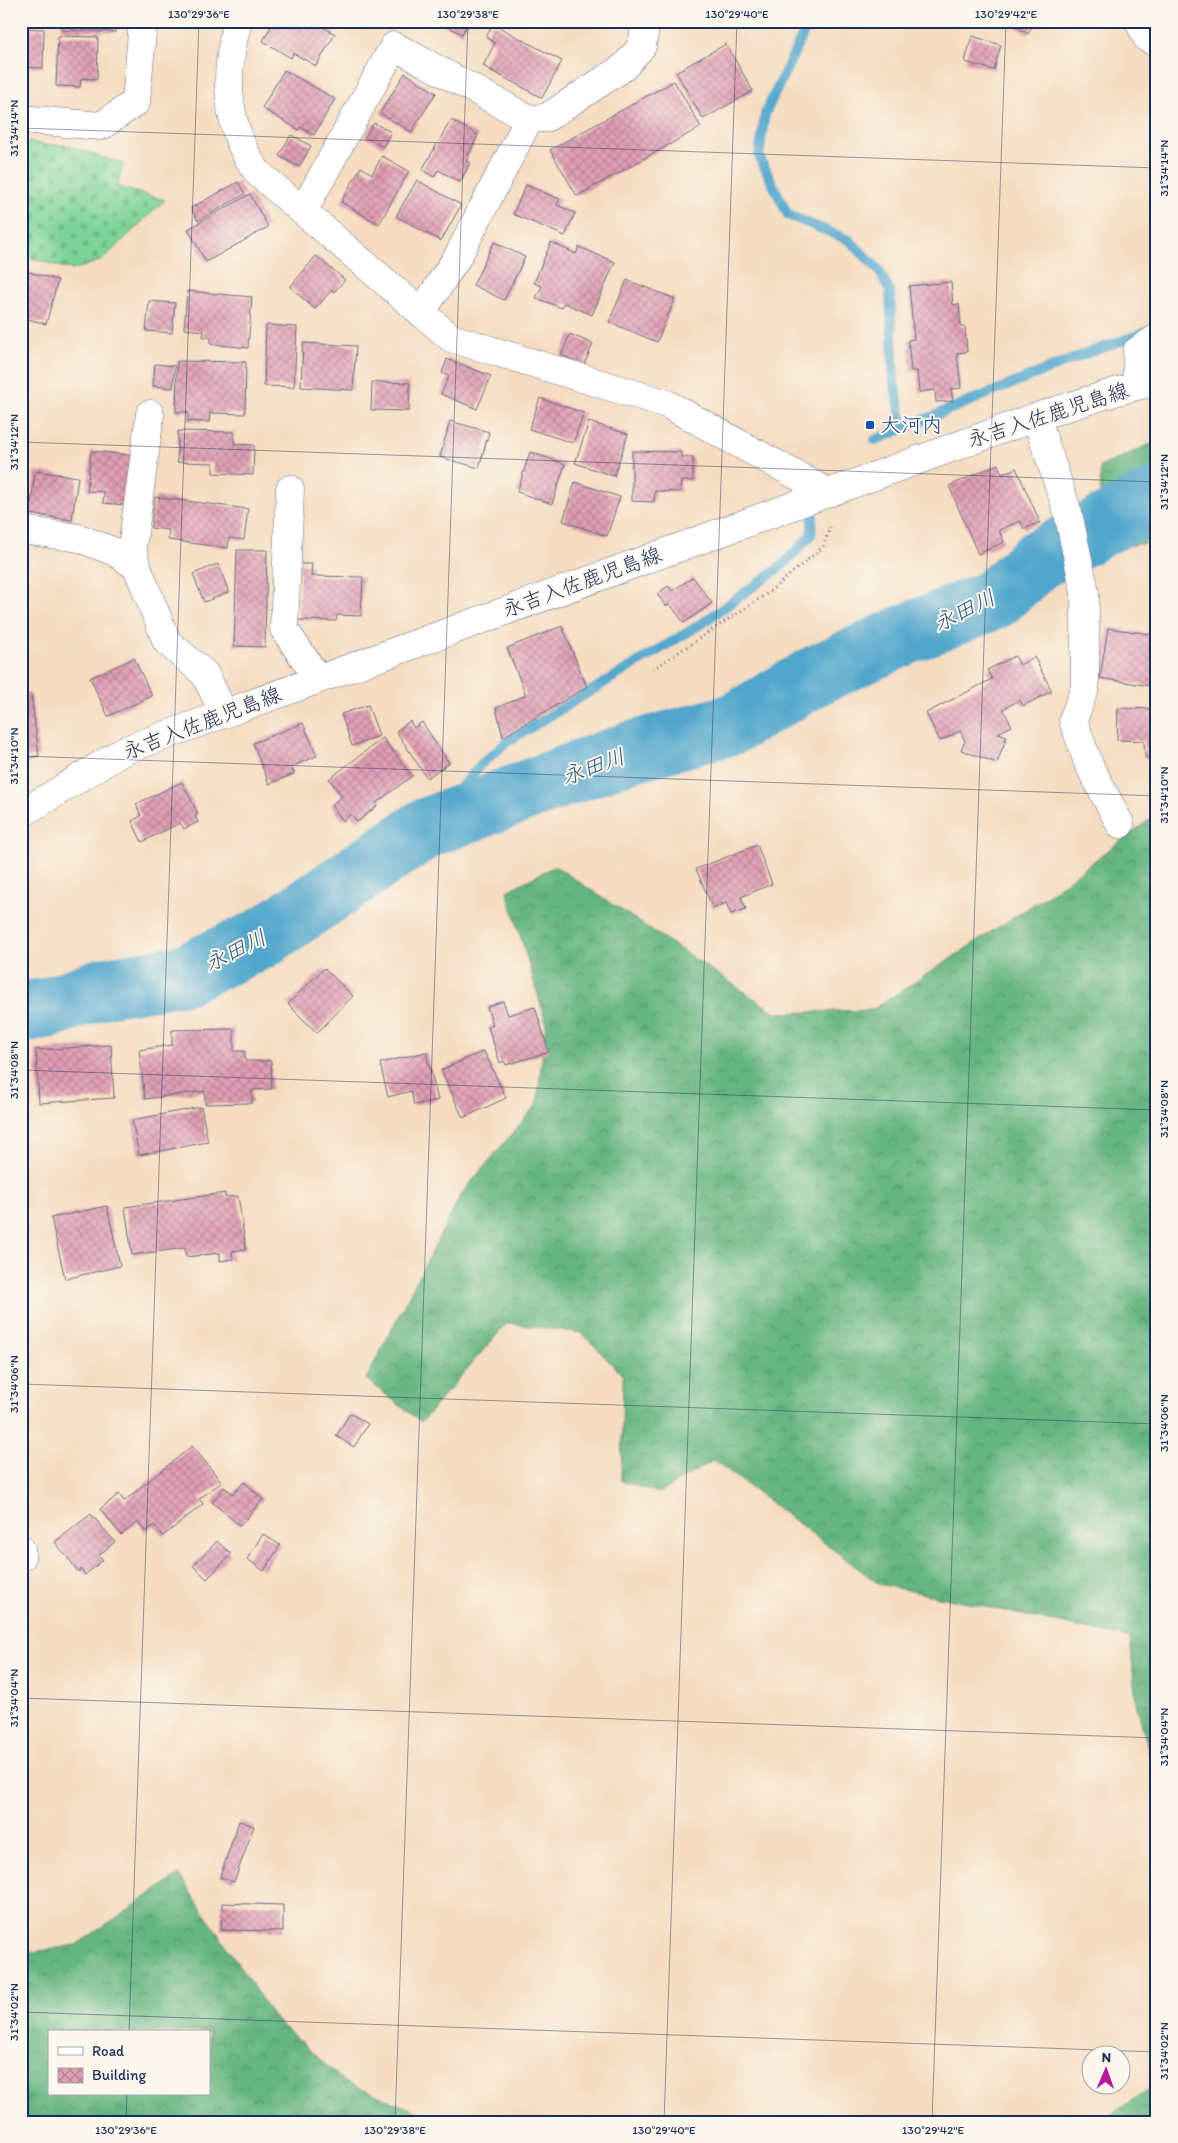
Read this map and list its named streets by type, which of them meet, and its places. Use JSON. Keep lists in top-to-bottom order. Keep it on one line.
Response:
{"streets":{"street":["永吉入佐鹿児島線"]},"water":["永田川"],"places":{"transit":["大河内"]},"legend":["Road","Building"],"north":"top","coordinates":["130°29'36\"E","130°29'38\"E","130°29'40\"E","130°29'42\"E","31°34'14\"N","31°34'12\"N","31°34'10\"N","31°34'08\"N","31°34'06\"N","31°34'04\"N","31°34'02\"N"]}
